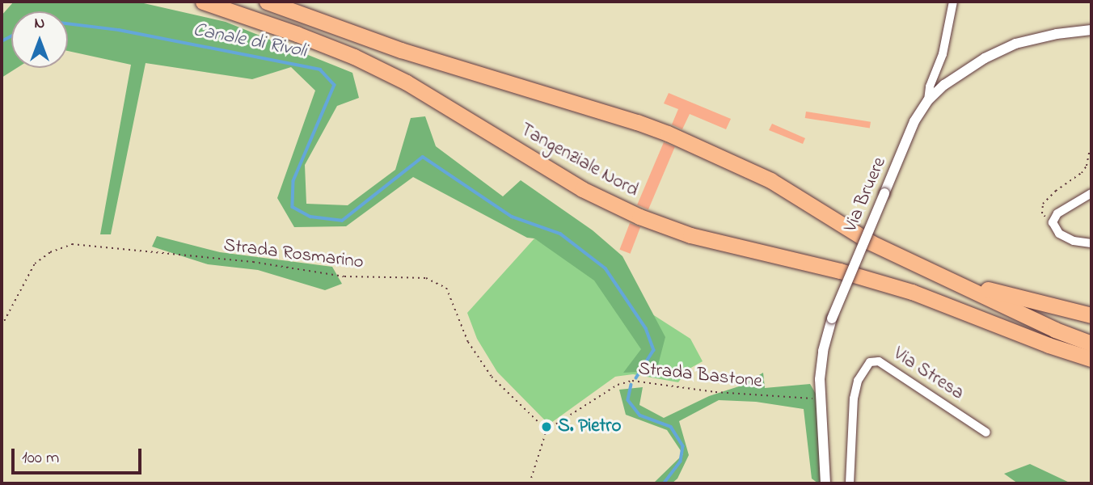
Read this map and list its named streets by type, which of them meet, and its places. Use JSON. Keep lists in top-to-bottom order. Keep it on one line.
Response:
{"streets":{"highway":["Tangenziale Nord"],"street":["Via Bruere","Via Stresa"],"path":["Strada Rosmarino","Strada Bastone"]},"crossings":[["Via Bruere","Strada Bastone"],["Strada Rosmarino","Strada Bastone"]],"water":["Canale di Rivoli"],"places":["S. Pietro"],"scale_bar":"100 m","north":"top"}
